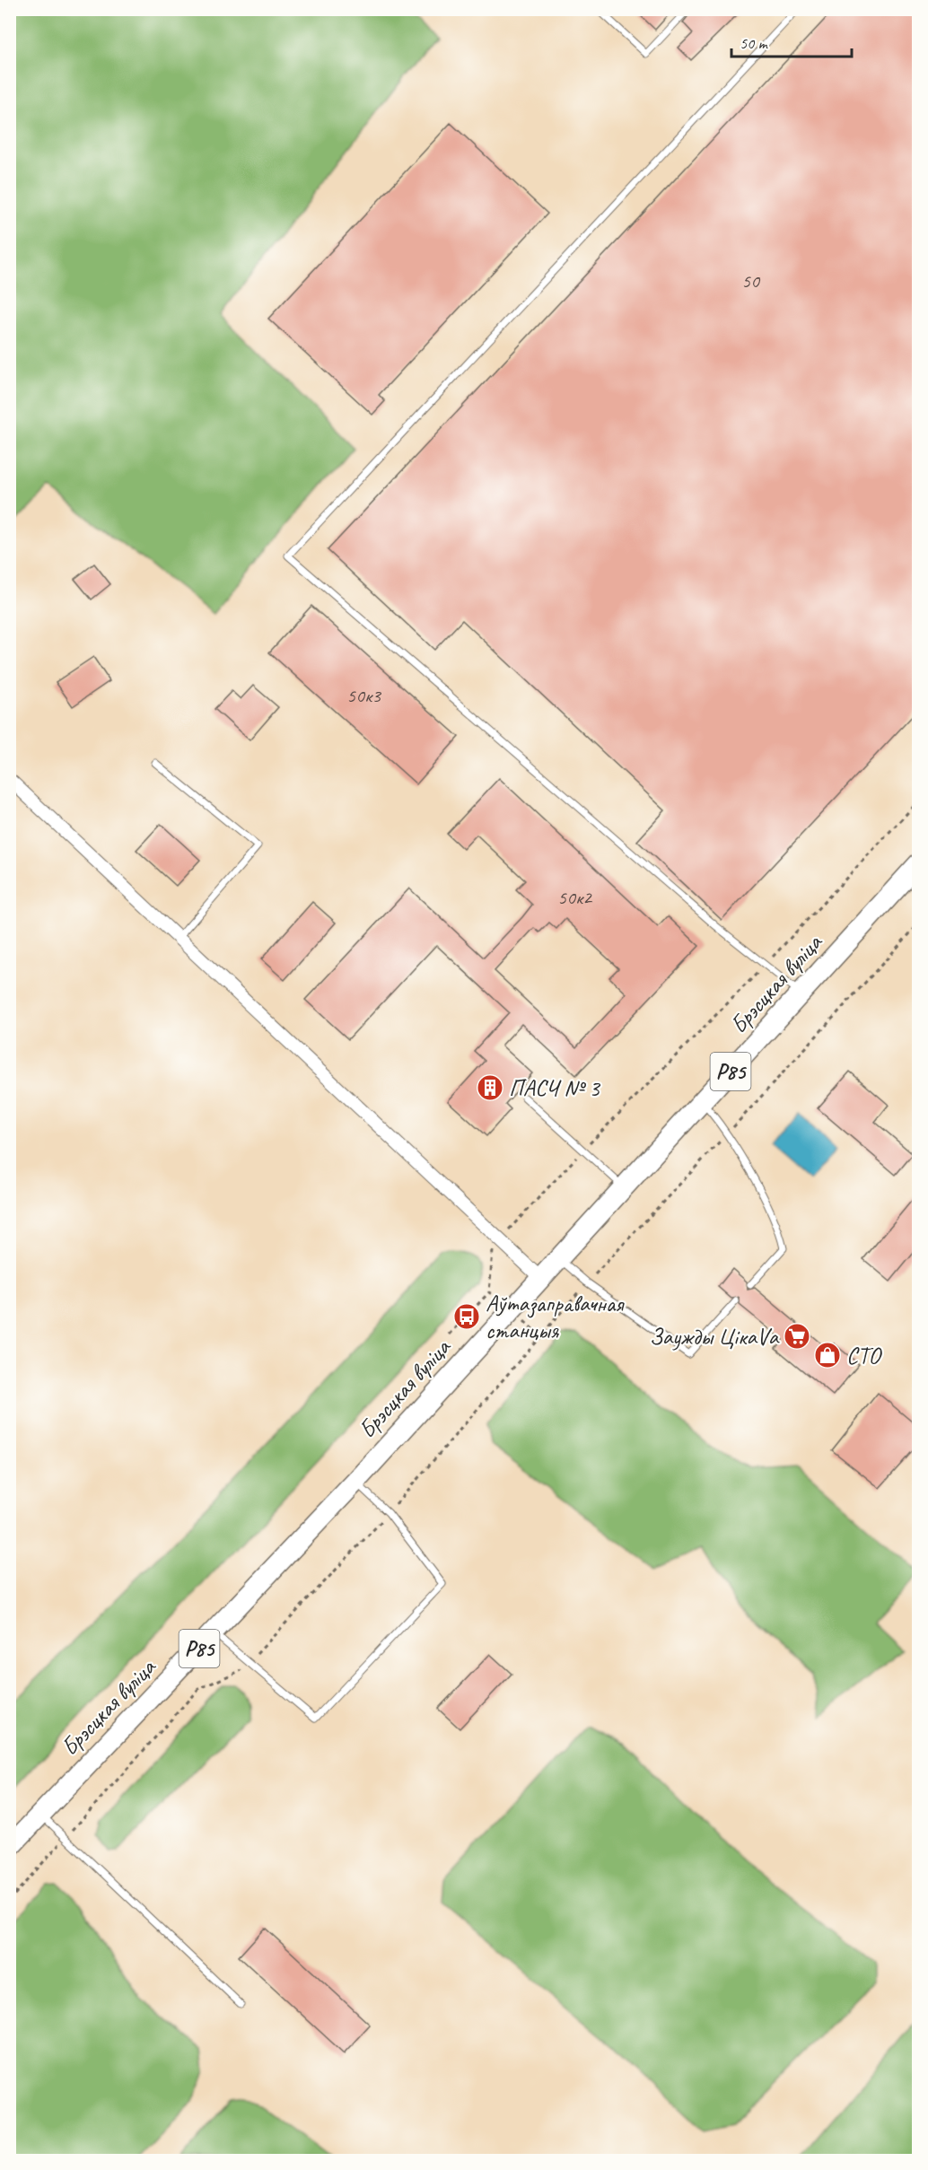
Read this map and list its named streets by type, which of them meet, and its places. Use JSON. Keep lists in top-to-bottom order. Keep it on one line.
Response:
{"streets":{"main road":["Брэсцкая вуліца","Р85"]},"places":{"building":["ПАСЧ № 3"],"bus stop":["Аўтазаправачная станцыя"],"supermarket":["Заужды ЦікаVа"],"shop":["СТО"]},"house_numbers":["50","50к3","50к2"],"scale_bar":"50 m"}
